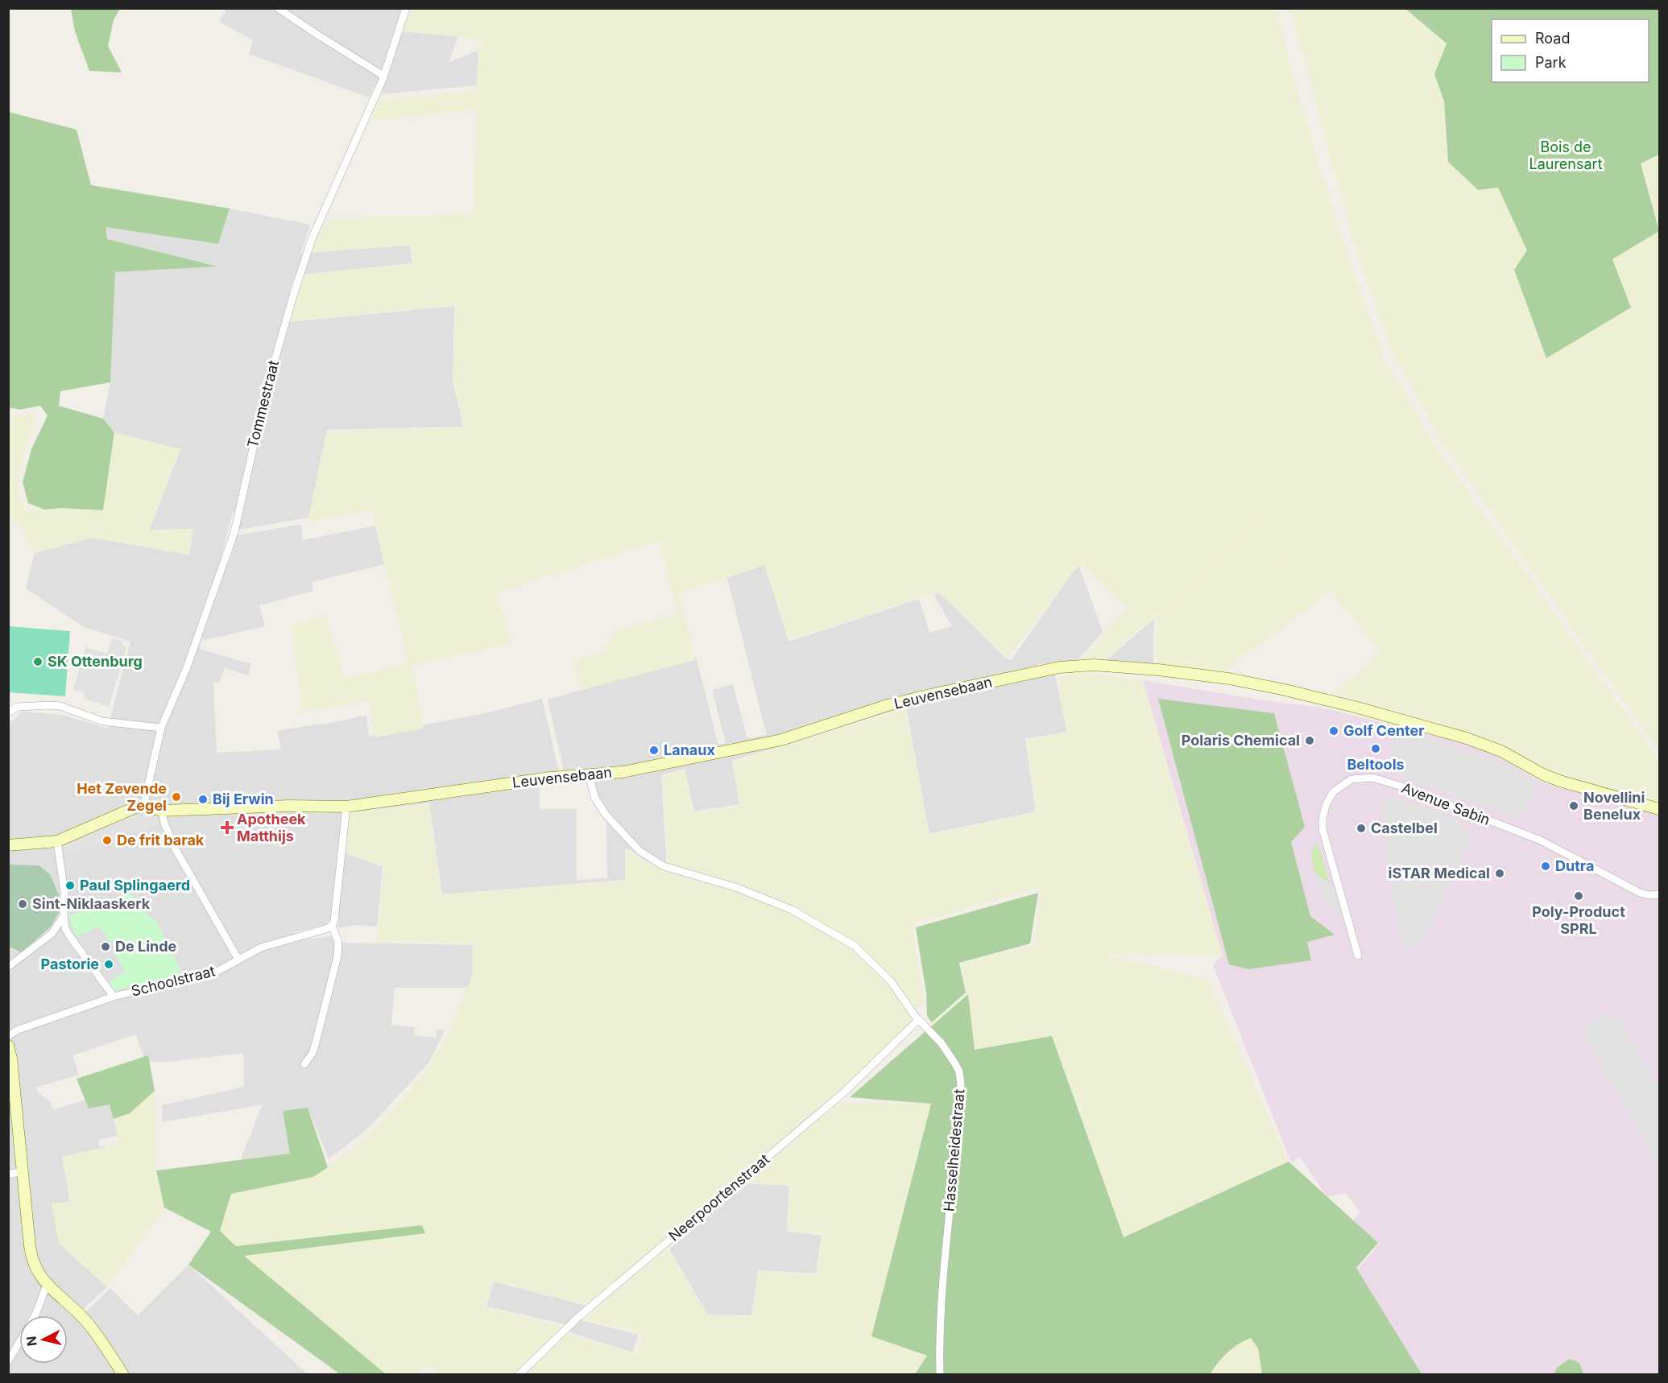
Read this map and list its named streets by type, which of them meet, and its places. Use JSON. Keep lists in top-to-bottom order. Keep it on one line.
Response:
{"streets":{"street":["Tommestraat","Leuvensebaan","Avenue Sabin","Schoolstraat","Hasselheidestraat","Neerpoortenstraat"]},"crossings":[["Tommestraat","Leuvensebaan"],["Leuvensebaan","Hasselheidestraat"],["Hasselheidestraat","Neerpoortenstraat"]],"parks":["Bois de Laurensart"],"places":{"other":["SK Ottenburg","Golf Center","Polaris Chemical","Beltools","Lanaux","Het Zevende Zegel","Bij Erwin","Novellini Benelux","Castelbel","De frit barak","Dutra","iSTAR Medical","Paul Splingaerd","Poly-Product SPRL","Sint-Niklaaskerk","De Linde","Pastorie"],"health":["Apotheek Matthijs"]},"legend":["Road","Park"],"north":"left"}
